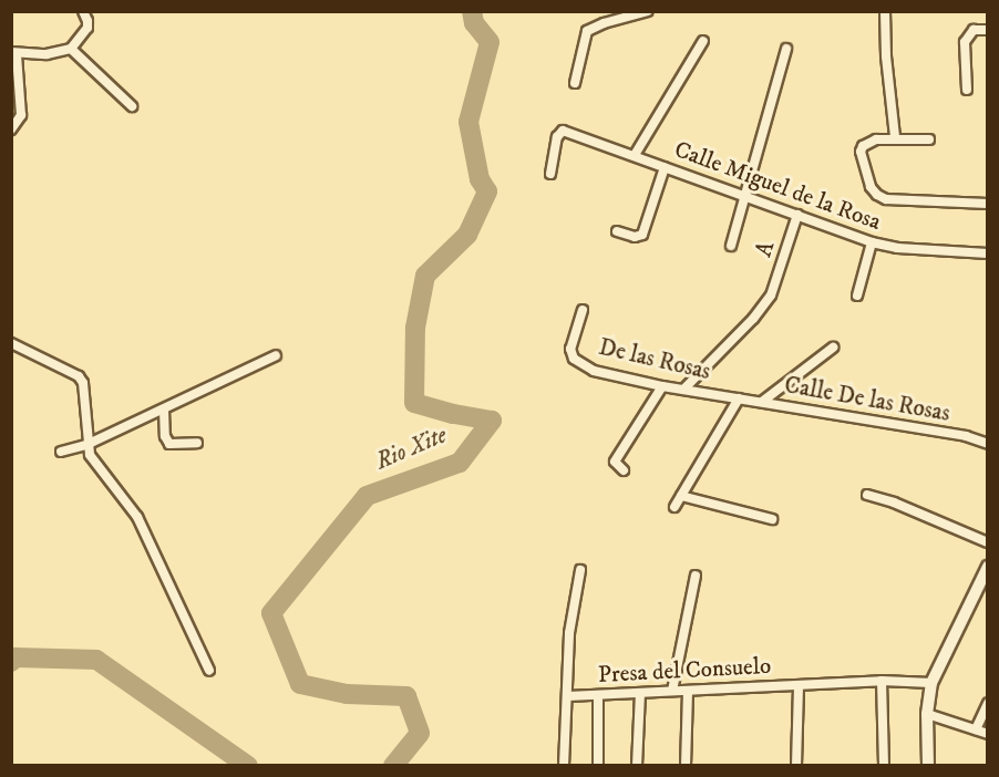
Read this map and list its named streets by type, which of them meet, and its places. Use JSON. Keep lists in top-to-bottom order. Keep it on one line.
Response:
{"streets":{"street":["Calle Miguel de la Rosa","A","De las Rosas","Calle De las Rosas","Presa del Consuelo"]},"crossings":[["Calle Miguel de la Rosa","A"],["A","De las Rosas"],["De las Rosas","Calle De las Rosas"]],"water":["Rio Xite"]}
